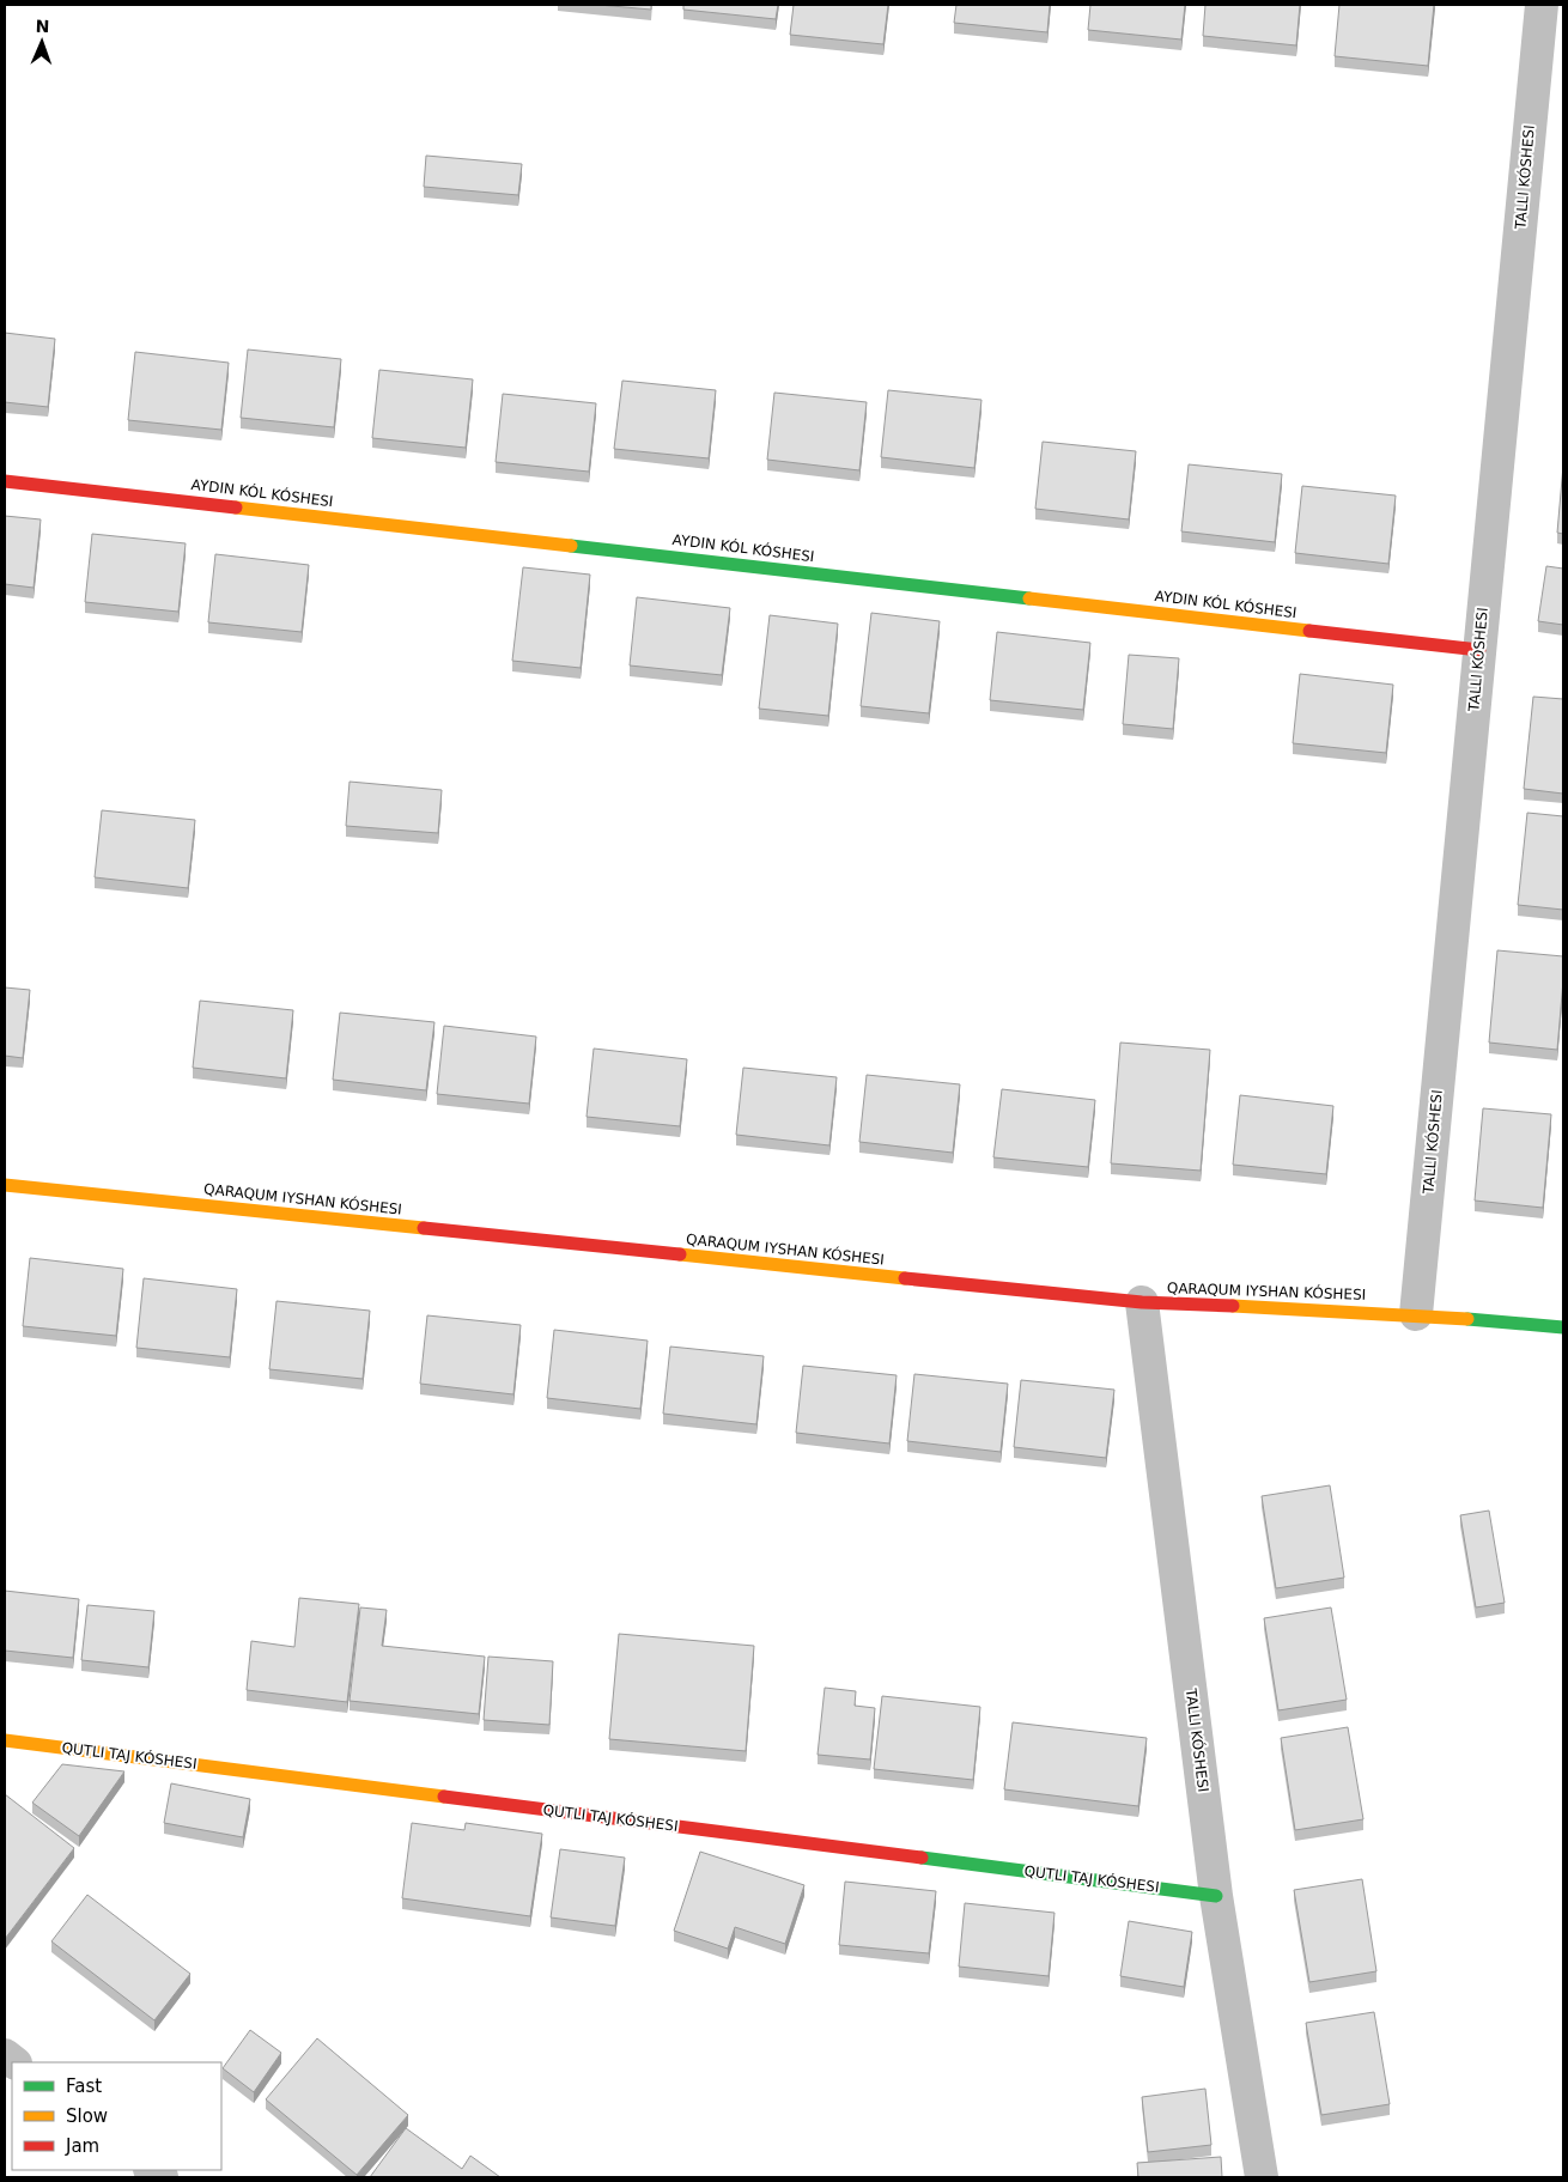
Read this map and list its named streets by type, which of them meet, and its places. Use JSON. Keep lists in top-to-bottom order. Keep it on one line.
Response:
{"streets":{"street":["QARAQUM IYSHAN KÓSHESI"]},"legend":["Fast","Slow","Jam"],"north":"top"}
